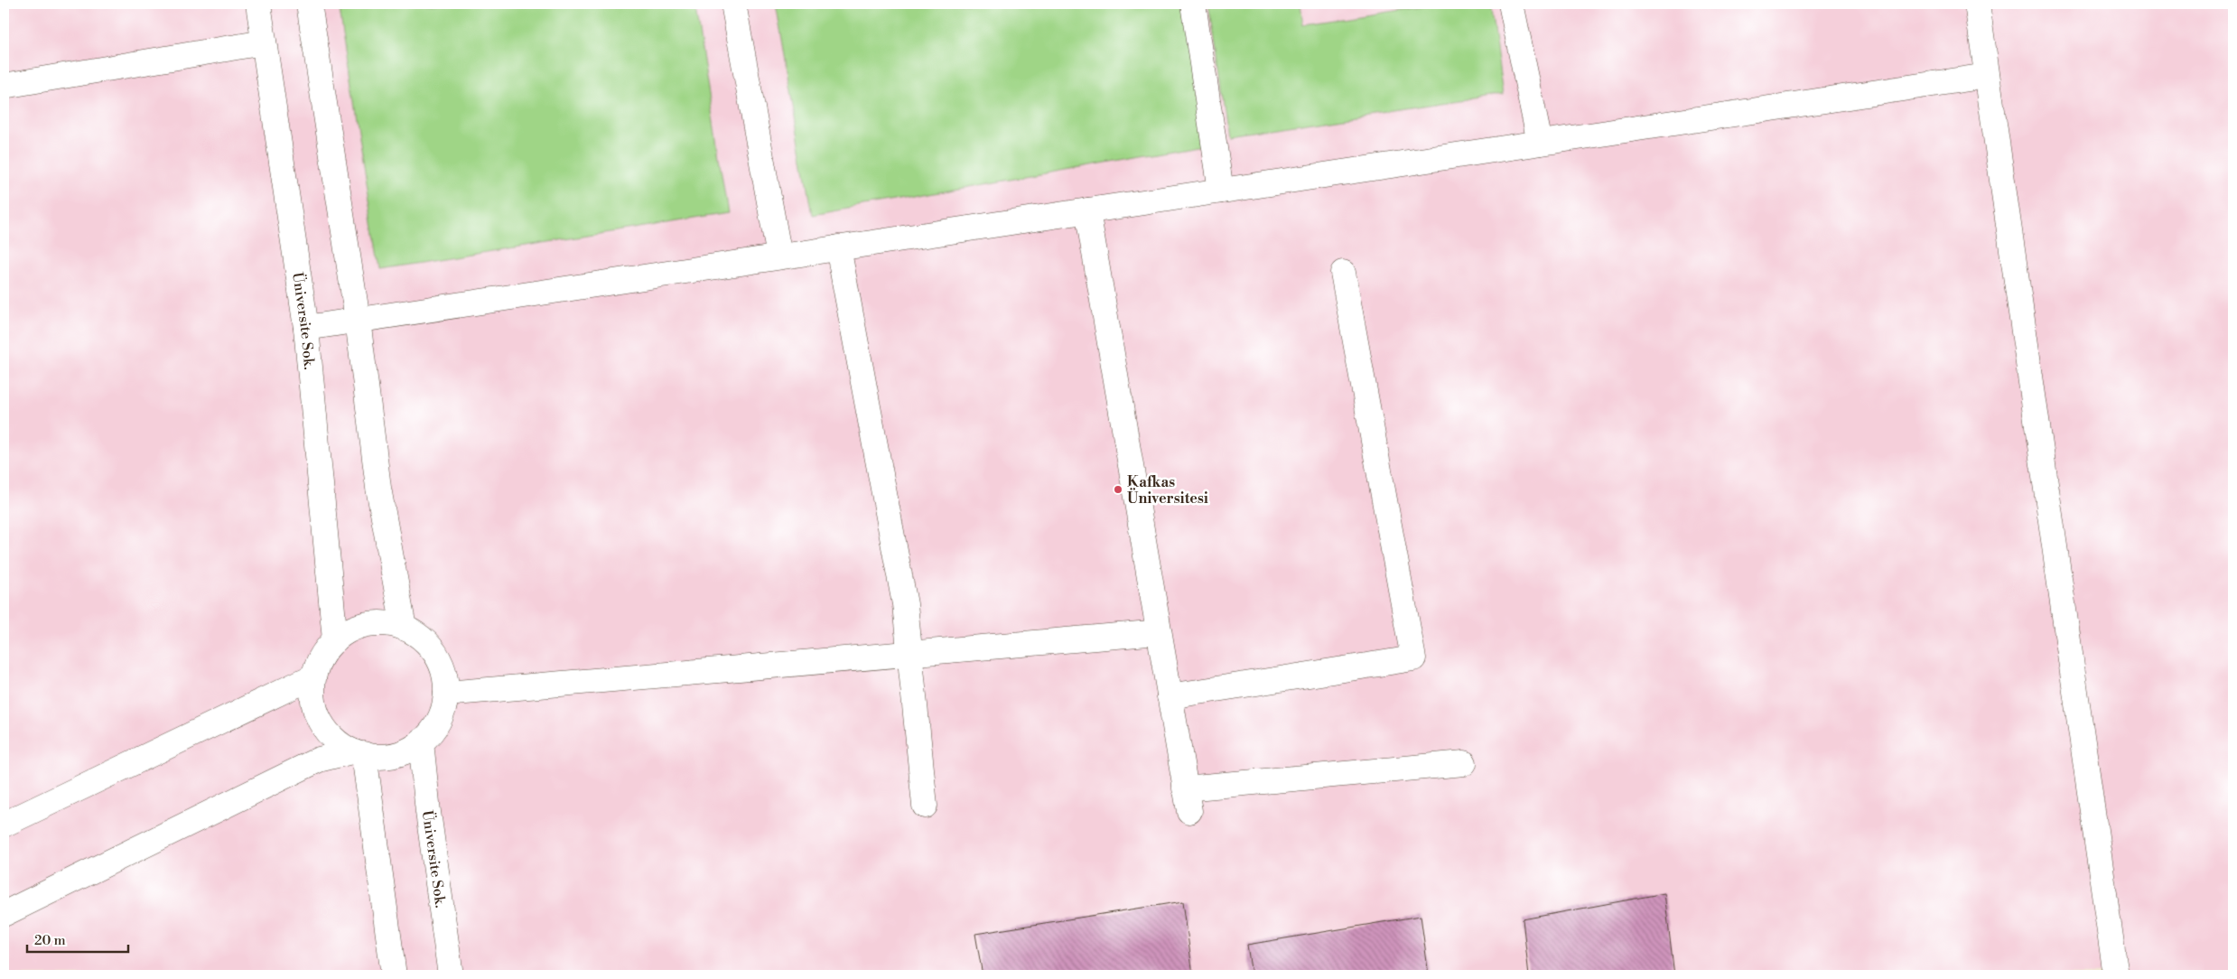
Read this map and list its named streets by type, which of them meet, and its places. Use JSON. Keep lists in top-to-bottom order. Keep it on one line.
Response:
{"streets":{"street":["Üniversite Sok."]},"places":["Kafkas Üniversitesi"],"scale_bar":"20 m"}
